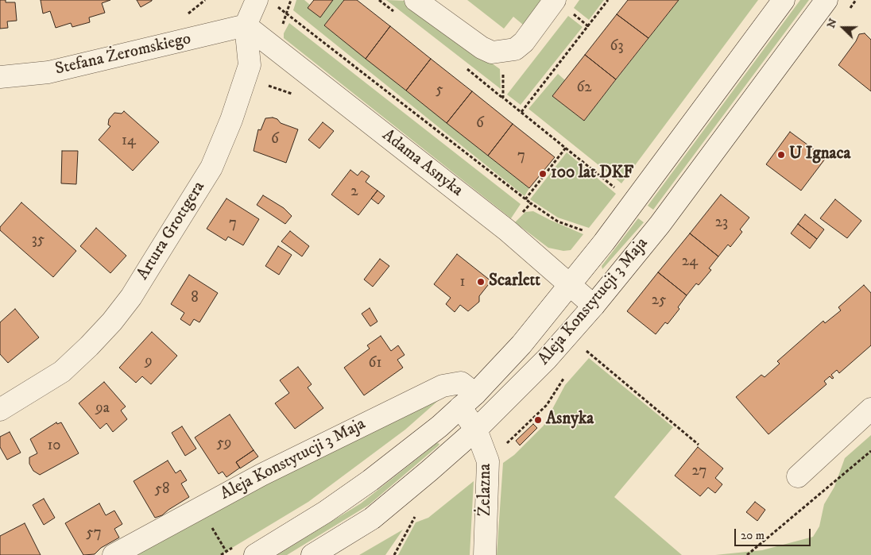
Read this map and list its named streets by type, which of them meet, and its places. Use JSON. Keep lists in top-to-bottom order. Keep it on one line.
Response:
{"streets":{"street":["Stefana Żeromskiego","Adama Asnyka","Artura Grottgera","Aleja Konstytucji 3 Maja","Żelazna"]},"crossings":[["Stefana Żeromskiego","Adama Asnyka"],["Stefana Żeromskiego","Artura Grottgera"],["Adama Asnyka","Artura Grottgera"],["Adama Asnyka","Aleja Konstytucji 3 Maja"],["Aleja Konstytucji 3 Maja","Żelazna"]],"places":["U Ignaca","100 lat DKF","Scarlett","Asnyka"],"house_numbers":["63","62","5","6","6","14","7","2","23","7","35","24","1","8","25","9","61","9a","59","10","27","58","57"],"scale_bar":"20 m","north":"left"}
